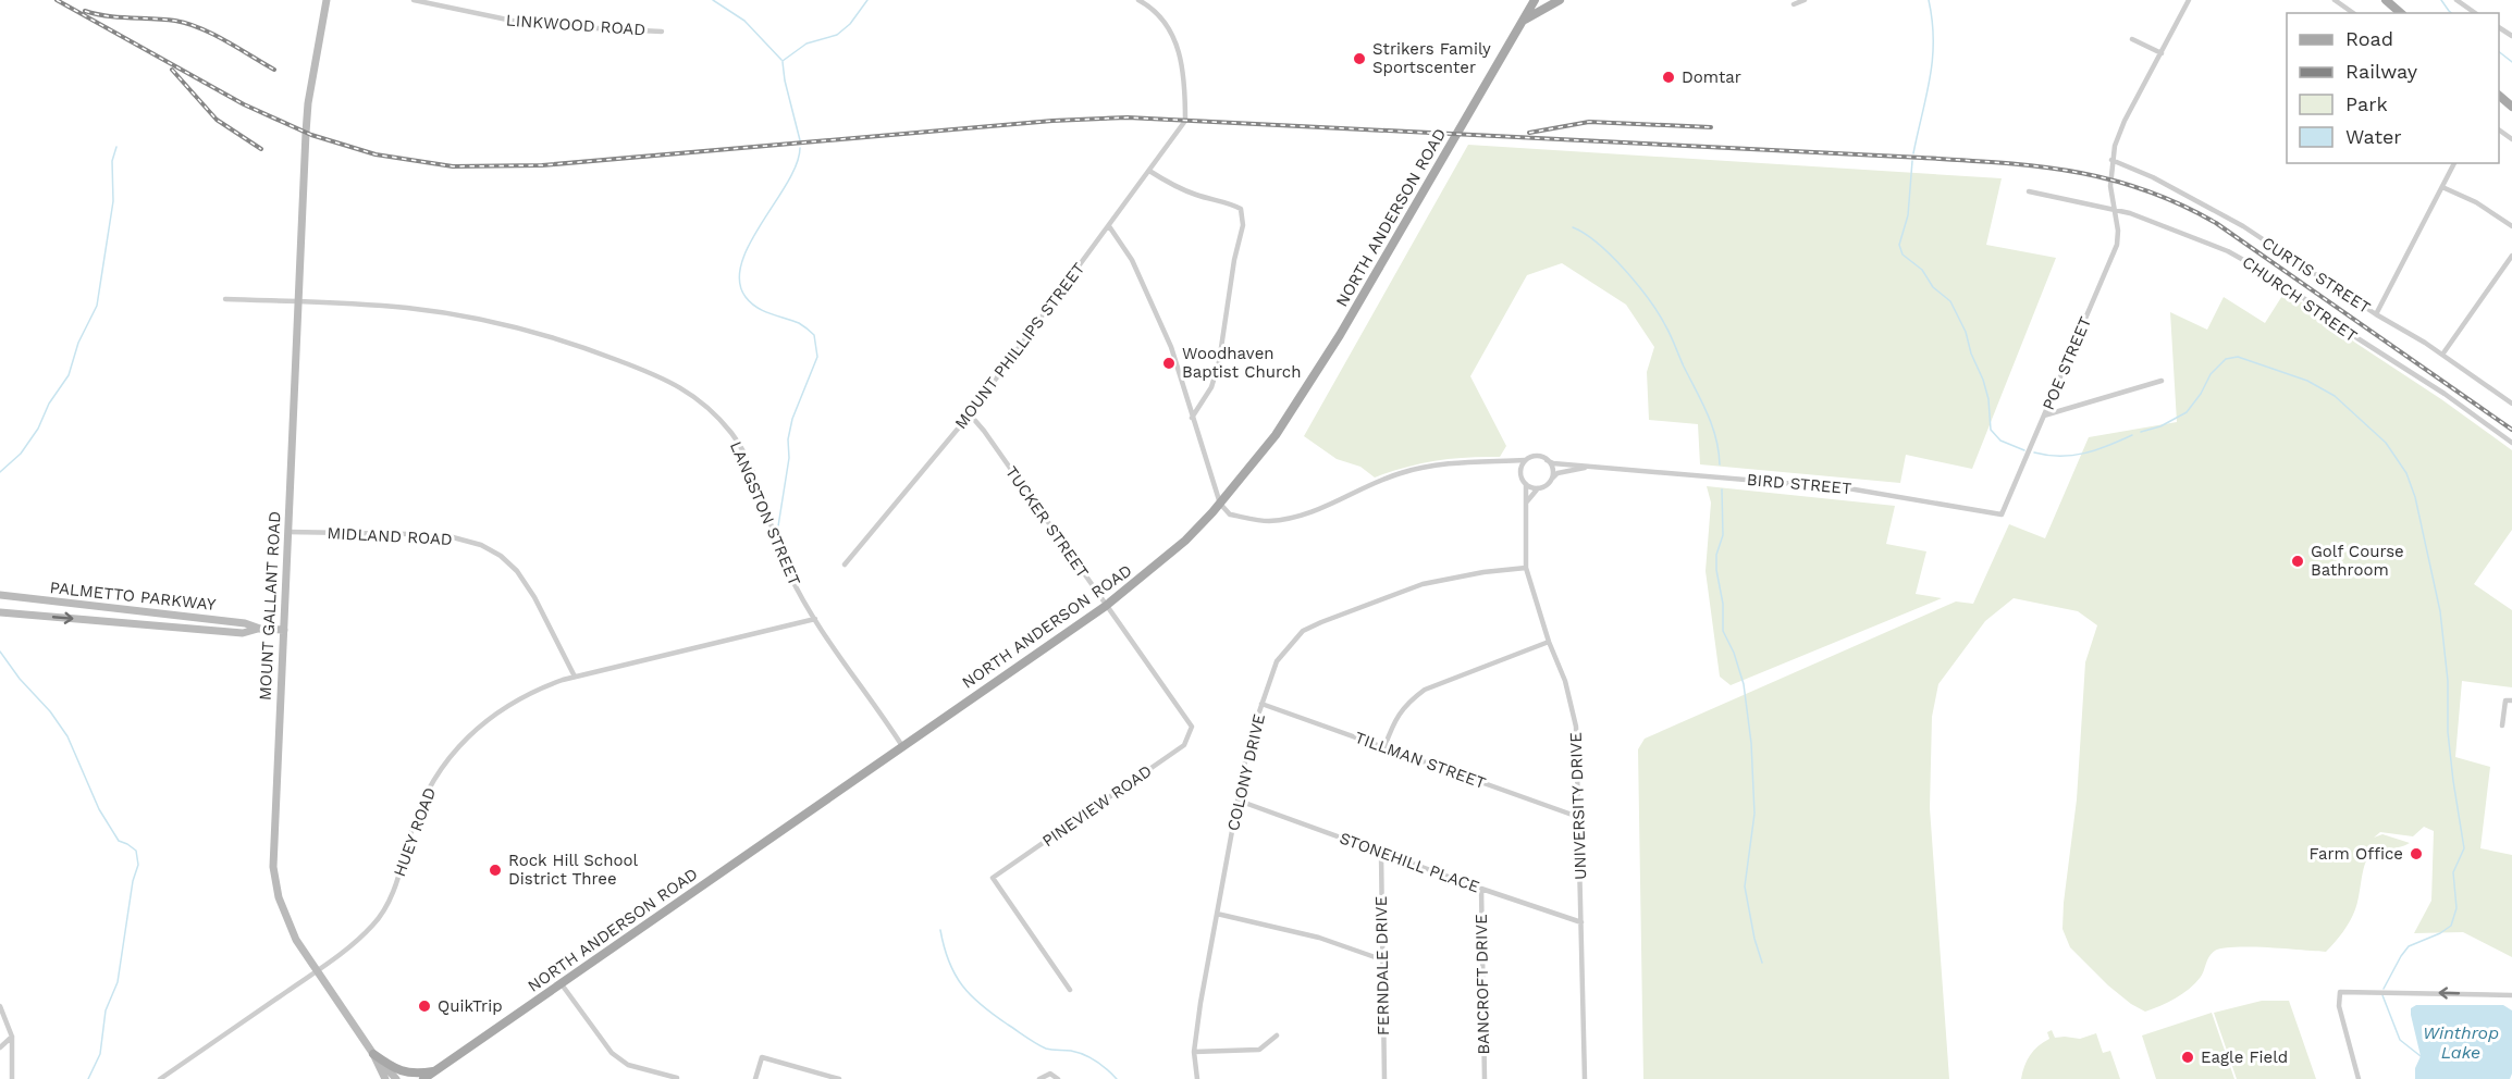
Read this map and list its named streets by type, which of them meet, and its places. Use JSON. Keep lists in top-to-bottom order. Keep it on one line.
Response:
{"streets":{"main road":["NORTH ANDERSON ROAD"],"street":["LINKWOOD ROAD","CURTIS STREET","CHURCH STREET","MOUNT PHILLIPS STREET","POE STREET","BIRD STREET","LANGSTON STREET","TUCKER STREET","MIDLAND ROAD","PALMETTO PARKWAY","MOUNT GALLANT ROAD","TILLMAN STREET","COLONY DRIVE","PINEVIEW ROAD","UNIVERSITY DRIVE","HUEY ROAD","STONEHILL PLACE","FERNDALE DRIVE","BANCROFT DRIVE"]},"crossings":[["NORTH ANDERSON ROAD","BIRD STREET"],["NORTH ANDERSON ROAD","LANGSTON STREET"],["NORTH ANDERSON ROAD","TUCKER STREET"],["CURTIS STREET","POE STREET"],["CHURCH STREET","POE STREET"],["MOUNT PHILLIPS STREET","TUCKER STREET"],["POE STREET","BIRD STREET"],["BIRD STREET","UNIVERSITY DRIVE"],["LANGSTON STREET","MOUNT GALLANT ROAD"],["LANGSTON STREET","HUEY ROAD"],["TUCKER STREET","PINEVIEW ROAD"],["MIDLAND ROAD","MOUNT GALLANT ROAD"],["MIDLAND ROAD","HUEY ROAD"],["PALMETTO PARKWAY","MOUNT GALLANT ROAD"],["MOUNT GALLANT ROAD","HUEY ROAD"],["TILLMAN STREET","COLONY DRIVE"],["TILLMAN STREET","UNIVERSITY DRIVE"],["COLONY DRIVE","UNIVERSITY DRIVE"],["COLONY DRIVE","STONEHILL PLACE"],["UNIVERSITY DRIVE","STONEHILL PLACE"],["STONEHILL PLACE","FERNDALE DRIVE"],["STONEHILL PLACE","BANCROFT DRIVE"]],"water":["Winthrop Lake"],"places":["Strikers Family Sportscenter","Domtar","Woodhaven Baptist Church","Golf Course Bathroom","Farm Office","Rock Hill School District Three","QuikTrip","Eagle Field"],"legend":["Road","Railway","Park","Water"]}
